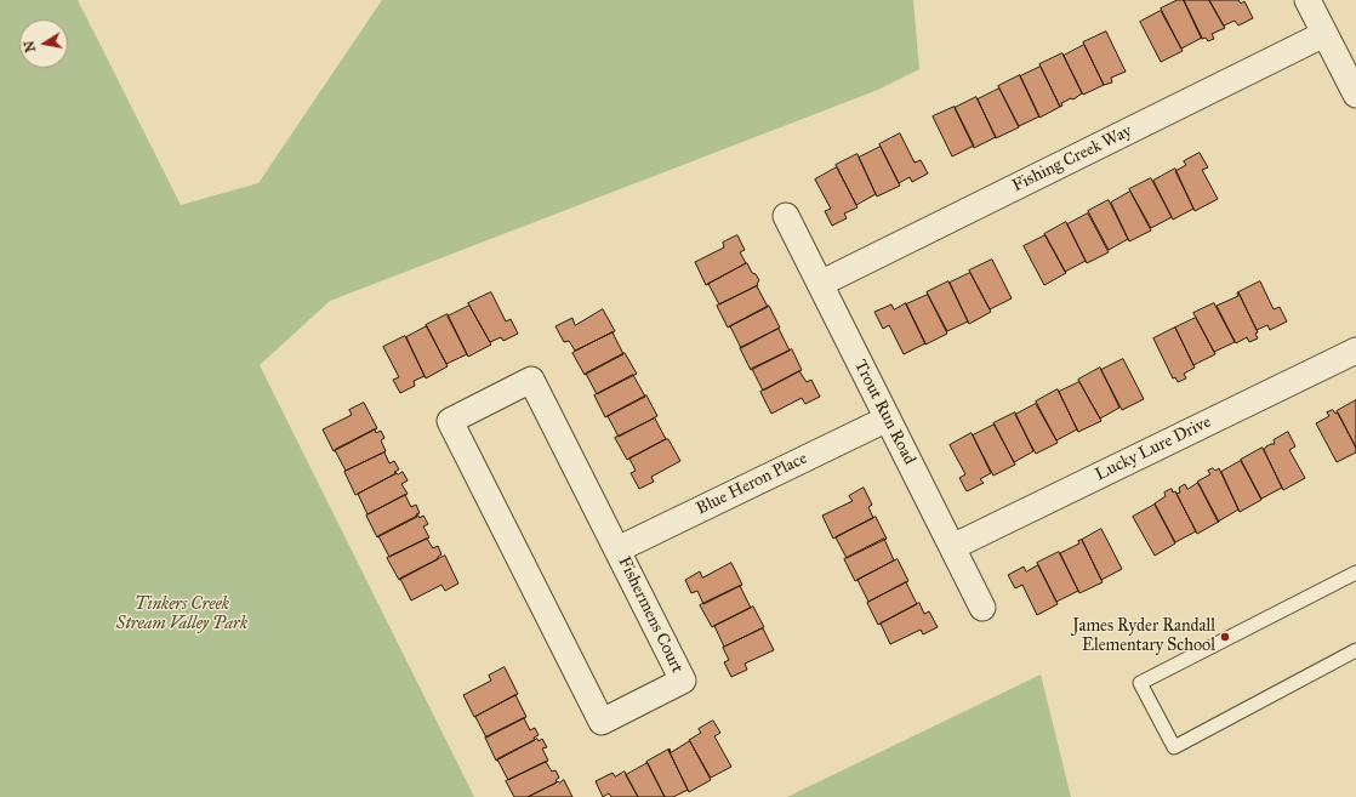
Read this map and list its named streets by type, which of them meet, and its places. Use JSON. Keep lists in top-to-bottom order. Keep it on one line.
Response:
{"streets":{"street":["Fishing Creek Way","Trout Run Road","Lucky Lure Drive","Blue Heron Place","Fishermens Court"]},"crossings":[["Fishing Creek Way","Trout Run Road"],["Trout Run Road","Lucky Lure Drive"],["Trout Run Road","Blue Heron Place"],["Blue Heron Place","Fishermens Court"]],"parks":["Tinkers Creek Stream Valley Park"],"places":["James Ryder Randall Elementary School"],"north":"left"}
